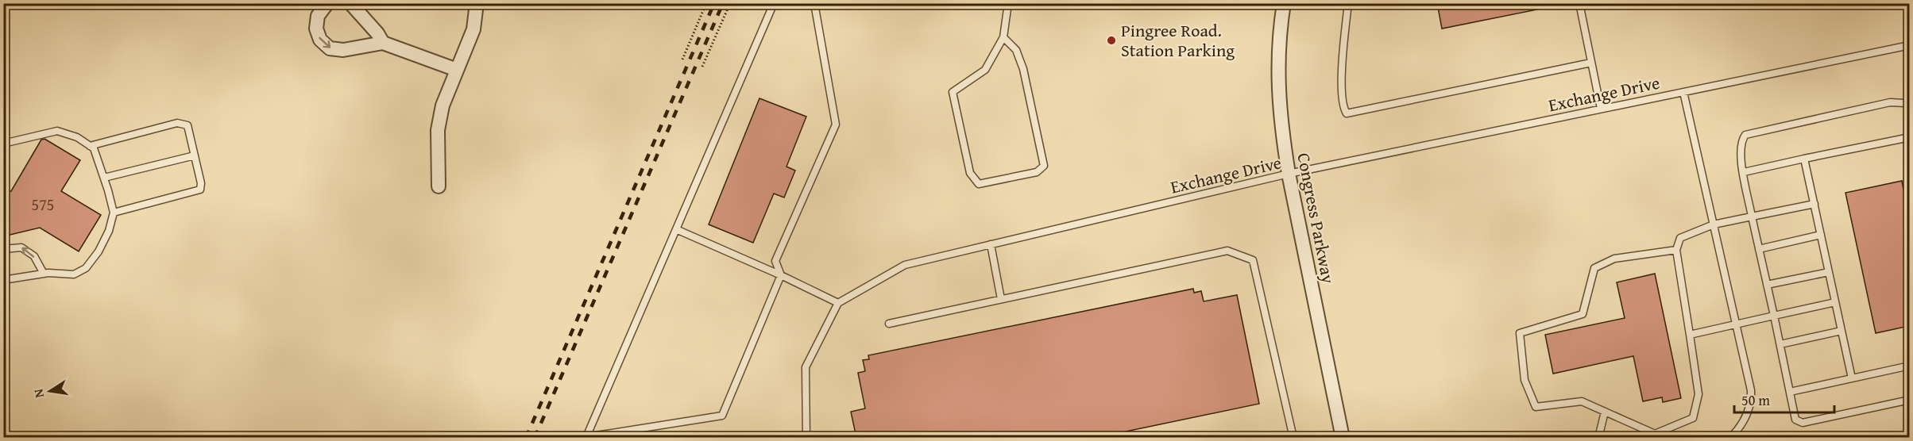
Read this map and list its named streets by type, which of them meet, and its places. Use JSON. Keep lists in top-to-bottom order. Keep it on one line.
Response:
{"streets":{"street":["Congress Parkway"],"lane":["Exchange Drive"]},"crossings":[["Exchange Drive","Congress Parkway"]],"places":["Pingree Road. Station Parking"],"house_numbers":["575"],"scale_bar":"50 m","north":"left"}
